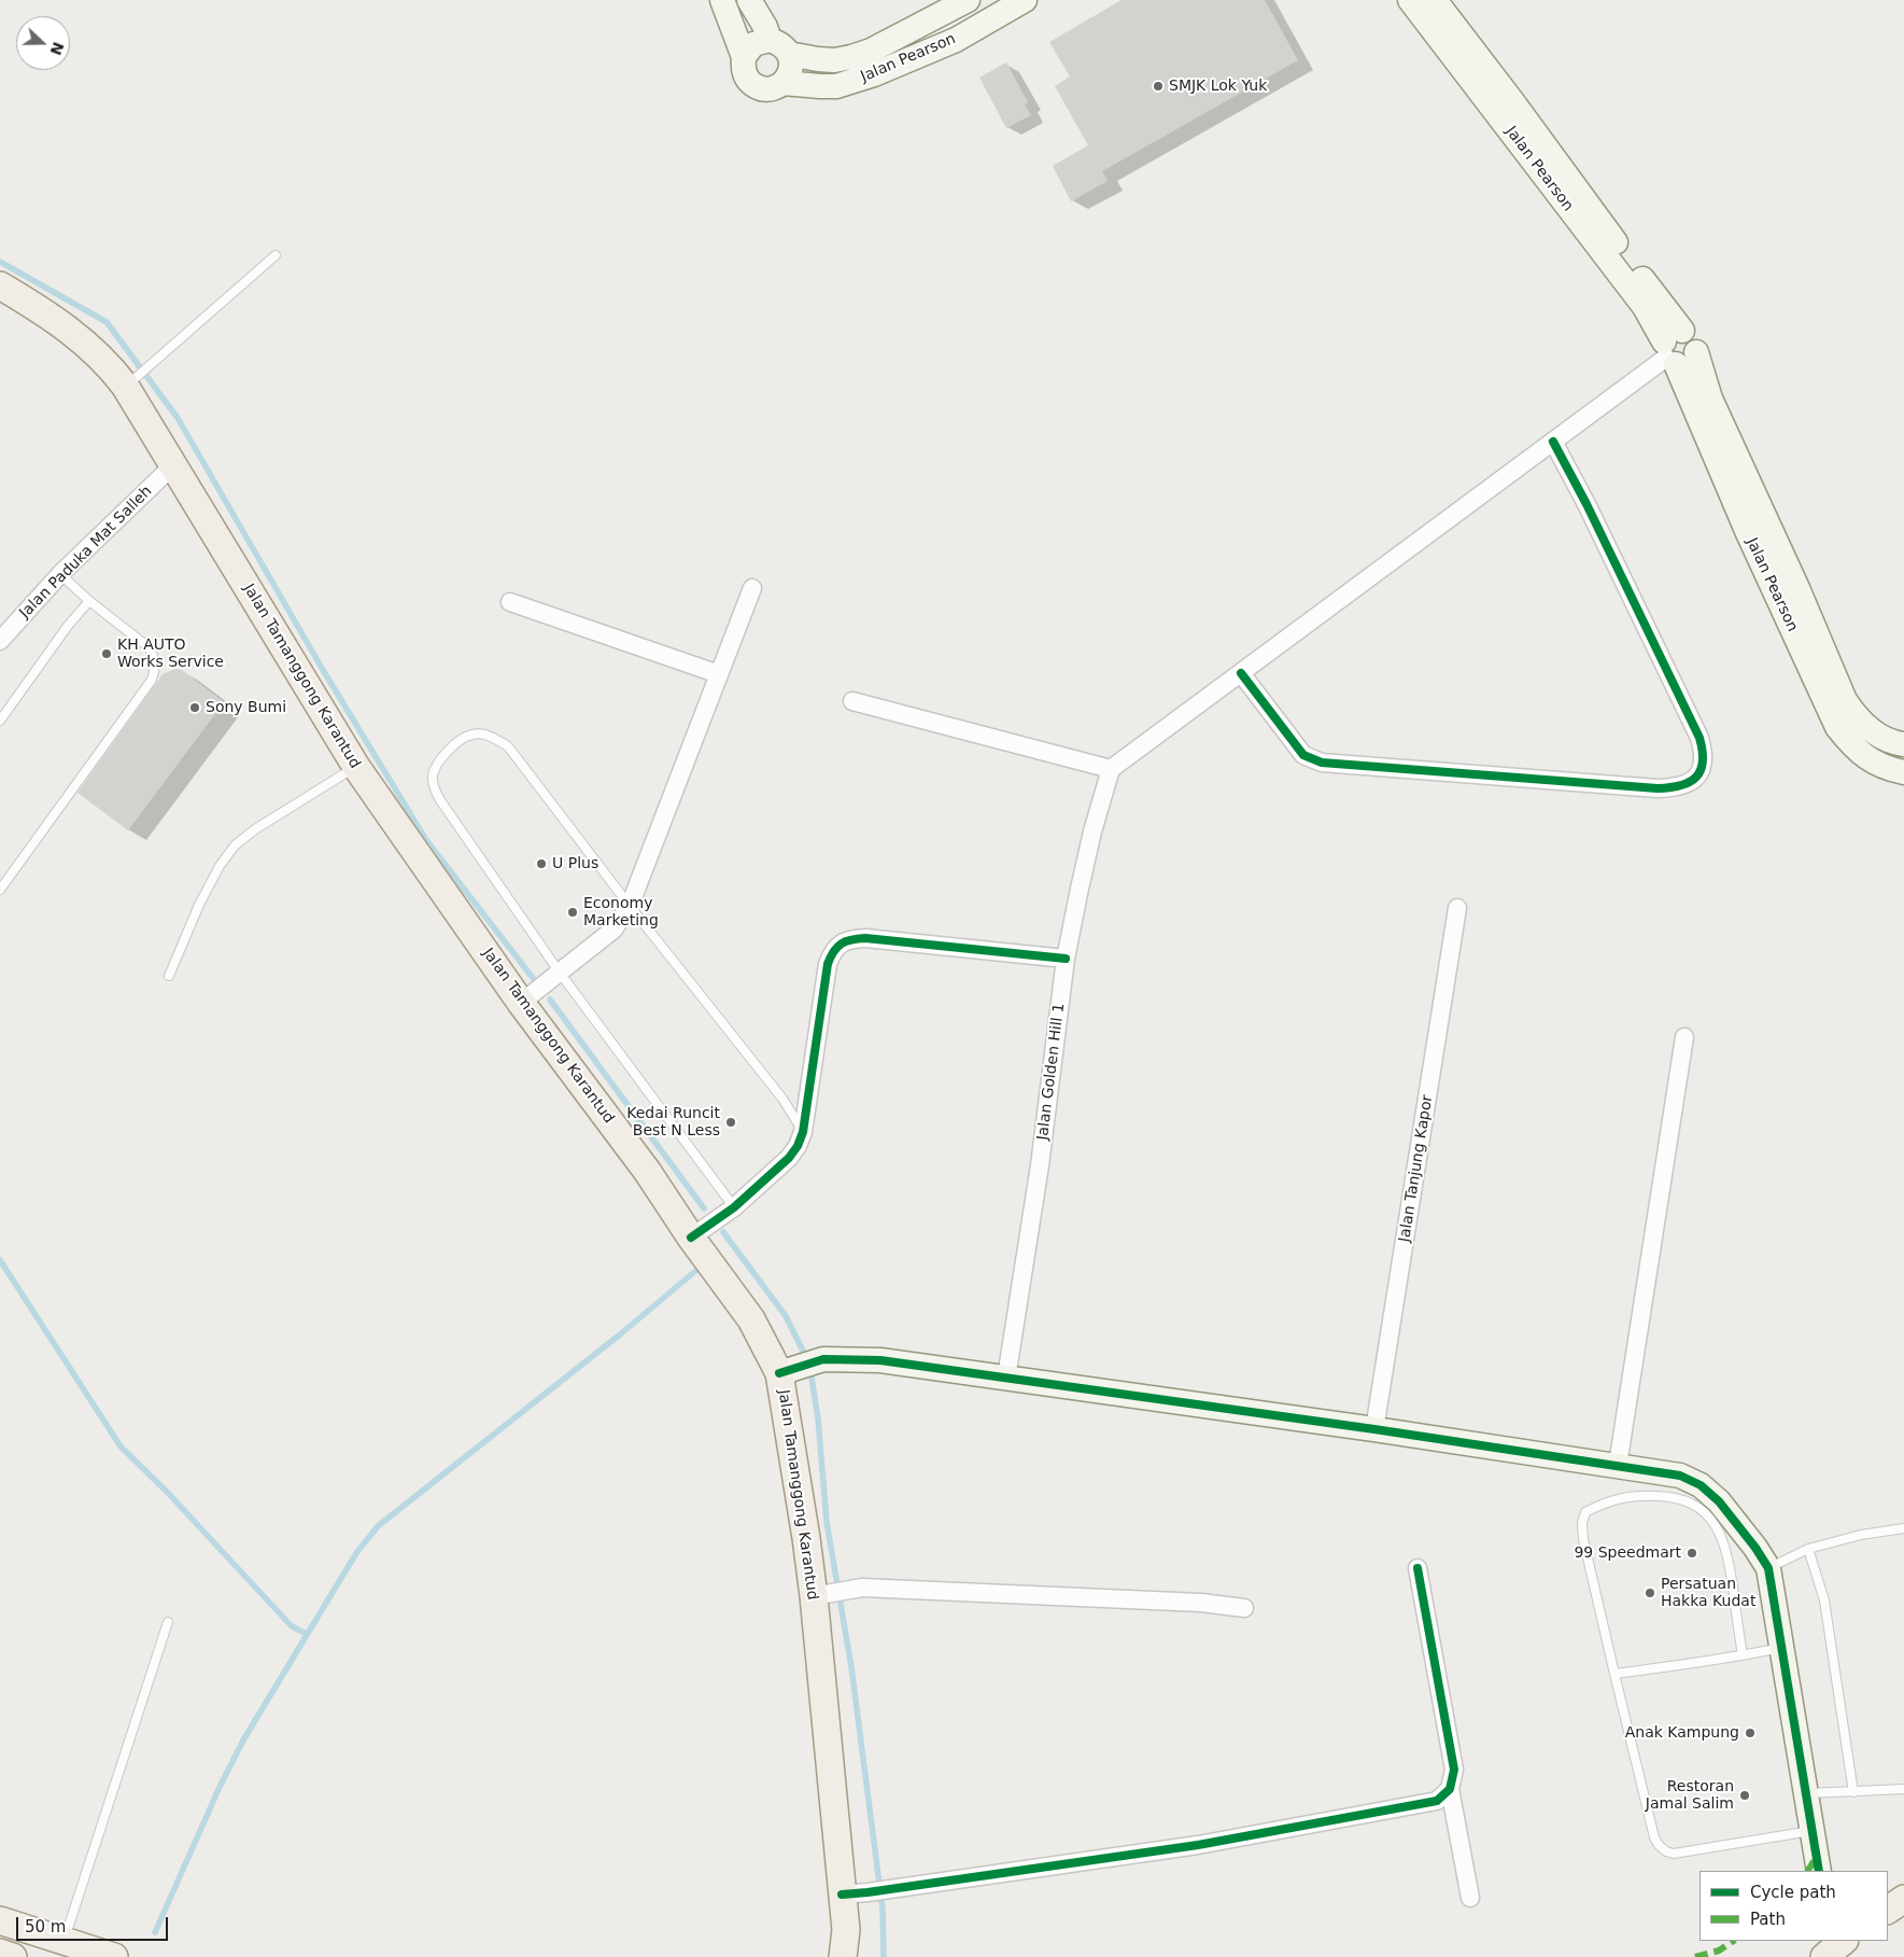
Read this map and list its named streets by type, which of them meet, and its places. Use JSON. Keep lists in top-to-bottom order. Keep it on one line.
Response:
{"streets":{"main road":["Jalan Pearson","Jalan Tamanggong Karantud"],"street":["Jalan Paduka Mat Salleh","Jalan Golden Hill 1","Jalan Tanjung Kapor"]},"crossings":[["Jalan Paduka Mat Salleh","Jalan Tamanggong Karantud"]],"places":["SMJK Lok Yuk","KH AUTO Works Service","Sony Bumi","U Plus","Economy Marketing","Kedai Runcit Best N Less","99 Speedmart","Persatuan Hakka Kudat","Anak Kampung","Restoran Jamal Salim"],"legend":["Cycle path","Path"],"scale_bar":"50 m","north":"right"}
